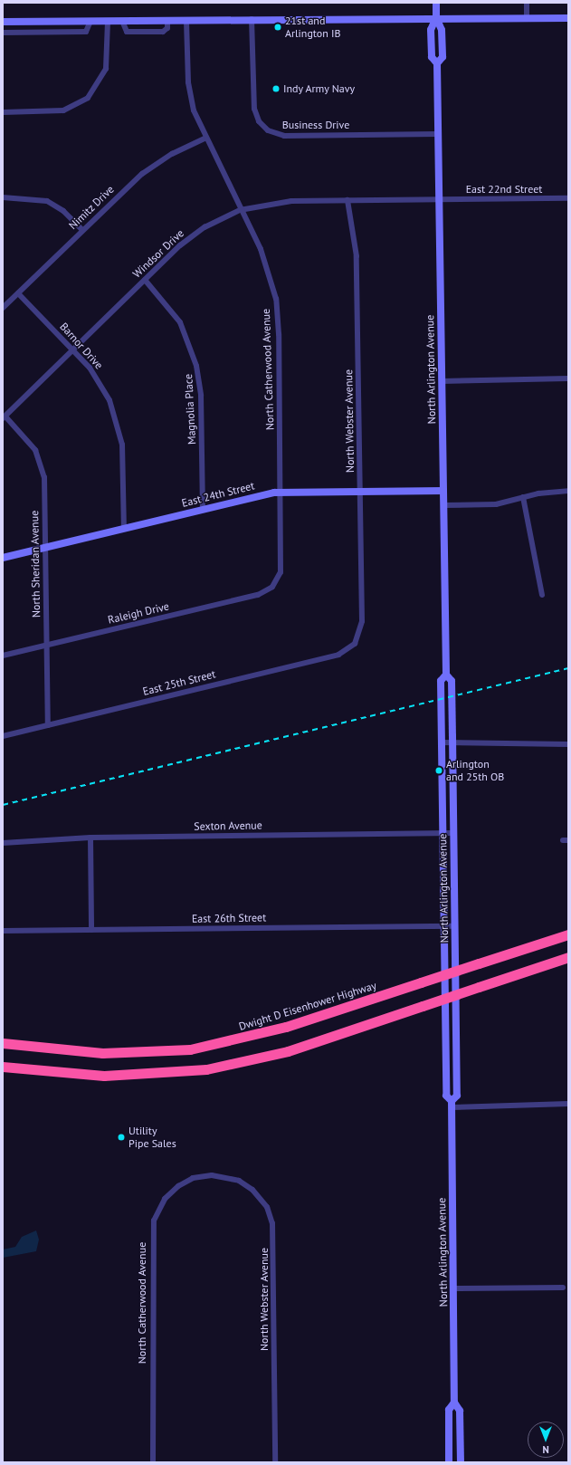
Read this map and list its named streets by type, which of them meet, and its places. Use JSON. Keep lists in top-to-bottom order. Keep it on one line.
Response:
{"streets":{"highway":["Dwight D Eisenhower Highway"],"main road":["North Arlington Avenue","East 24th Street"],"street":["Business Drive","East 22nd Street","Nimitz Drive","Windsor Drive","Barnor Drive","North Catherwood Avenue","Magnolia Place","North Webster Avenue","North Sheridan Avenue","Raleigh Drive","East 25th Street","Sexton Avenue","East 26th Street"]},"crossings":[["Business Drive","North Arlington Avenue"],["East 22nd Street","Windsor Drive"],["East 22nd Street","North Arlington Avenue"],["Nimitz Drive","Barnor Drive"],["Nimitz Drive","North Catherwood Avenue"],["Windsor Drive","Barnor Drive"],["Windsor Drive","North Catherwood Avenue"],["Windsor Drive","North Arlington Avenue"],["Windsor Drive","Magnolia Place"],["Windsor Drive","North Webster Avenue"],["Windsor Drive","North Sheridan Avenue"],["Barnor Drive","East 24th Street"],["North Catherwood Avenue","North Webster Avenue"],["North Catherwood Avenue","East 24th Street"],["North Catherwood Avenue","Raleigh Drive"],["North Arlington Avenue","East 24th Street"],["North Arlington Avenue","Sexton Avenue"],["North Arlington Avenue","East 26th Street"],["Magnolia Place","East 24th Street"],["North Webster Avenue","East 24th Street"],["North Webster Avenue","East 25th Street"],["East 24th Street","North Sheridan Avenue"],["North Sheridan Avenue","Raleigh Drive"],["North Sheridan Avenue","East 25th Street"]],"places":["21st and Arlington IB","Indy Army Navy","Arlington and 25th OB","Utility Pipe Sales"],"north":"bottom"}
